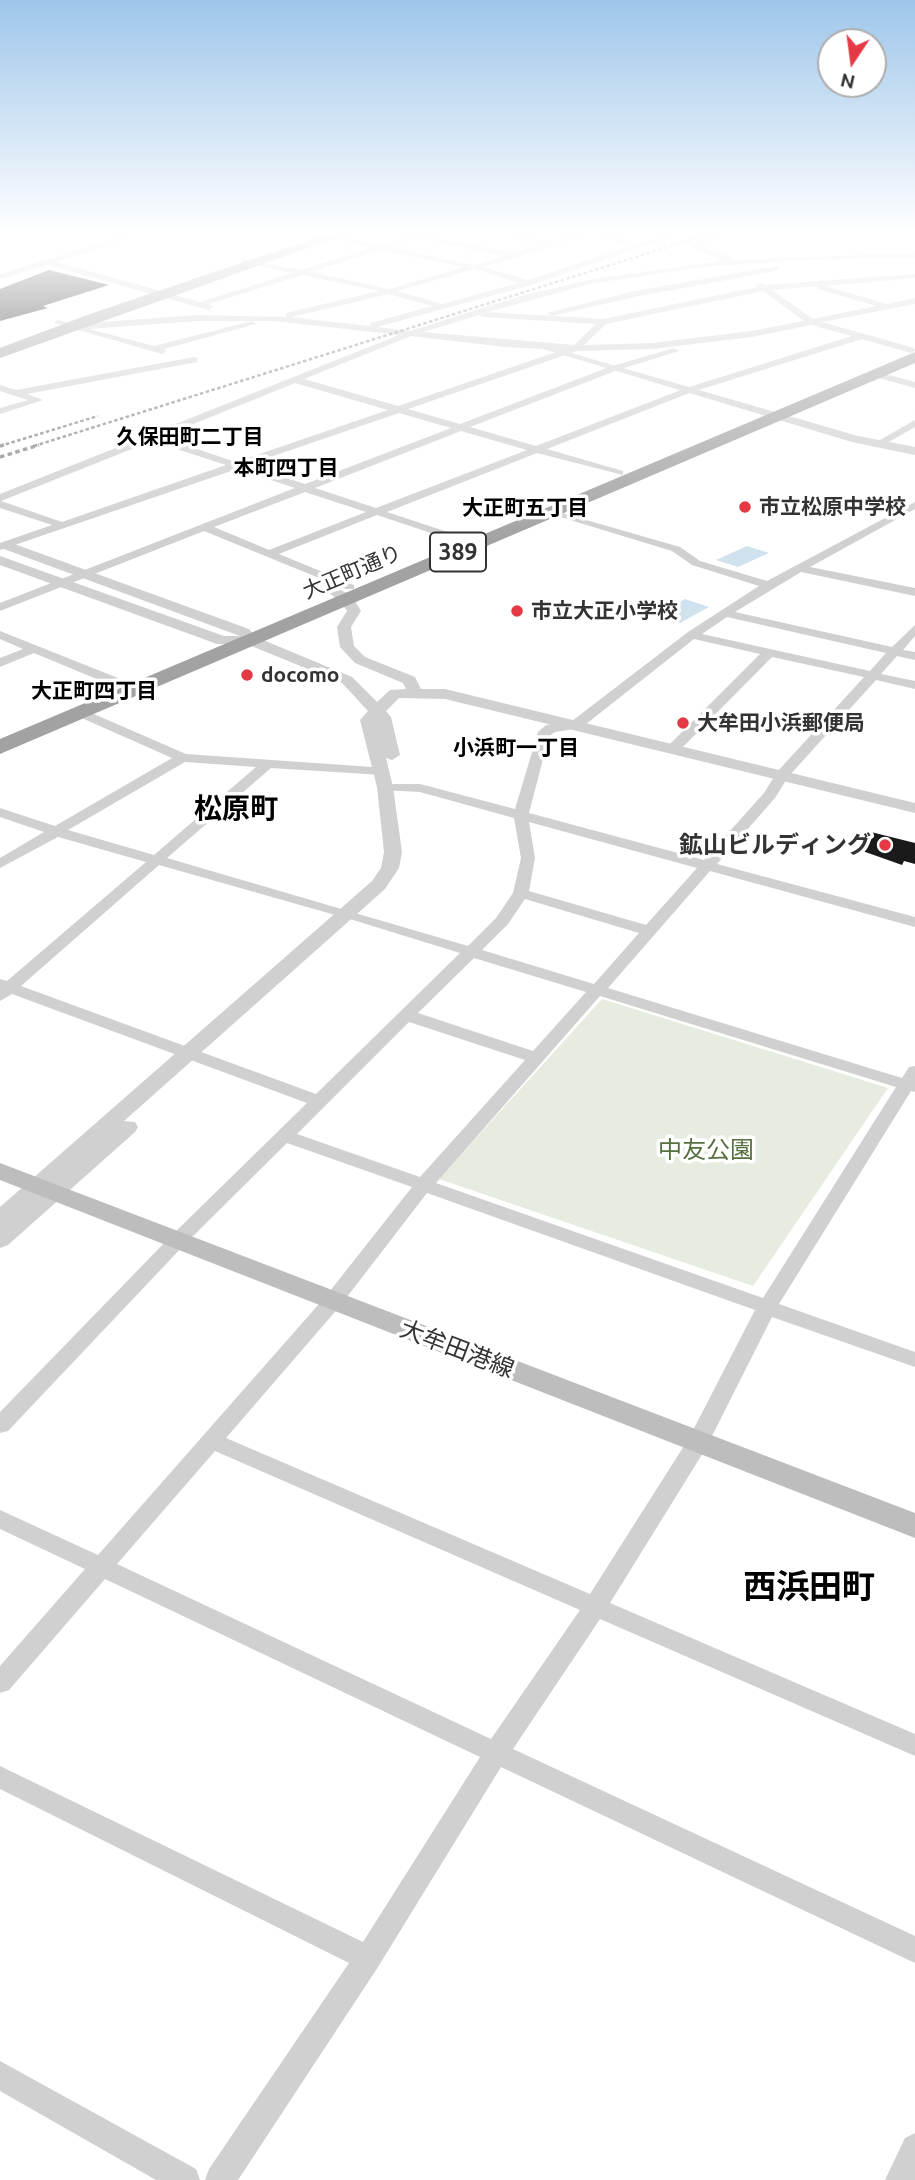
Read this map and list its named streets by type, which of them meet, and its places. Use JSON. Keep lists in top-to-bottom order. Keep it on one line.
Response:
{"streets":{"highway":["389","大正町通り"],"main road":["大牟田港線"]},"districts":["久保田町二丁目","本町四丁目","大正町五丁目","大正町四丁目","小浜町一丁目","松原町","西浜田町"],"parks":["中友公園"],"places":["市立松原中学校","市立大正小学校","docomo","大牟田小浜郵便局","鉱山ビルディング"],"north":"bottom"}
